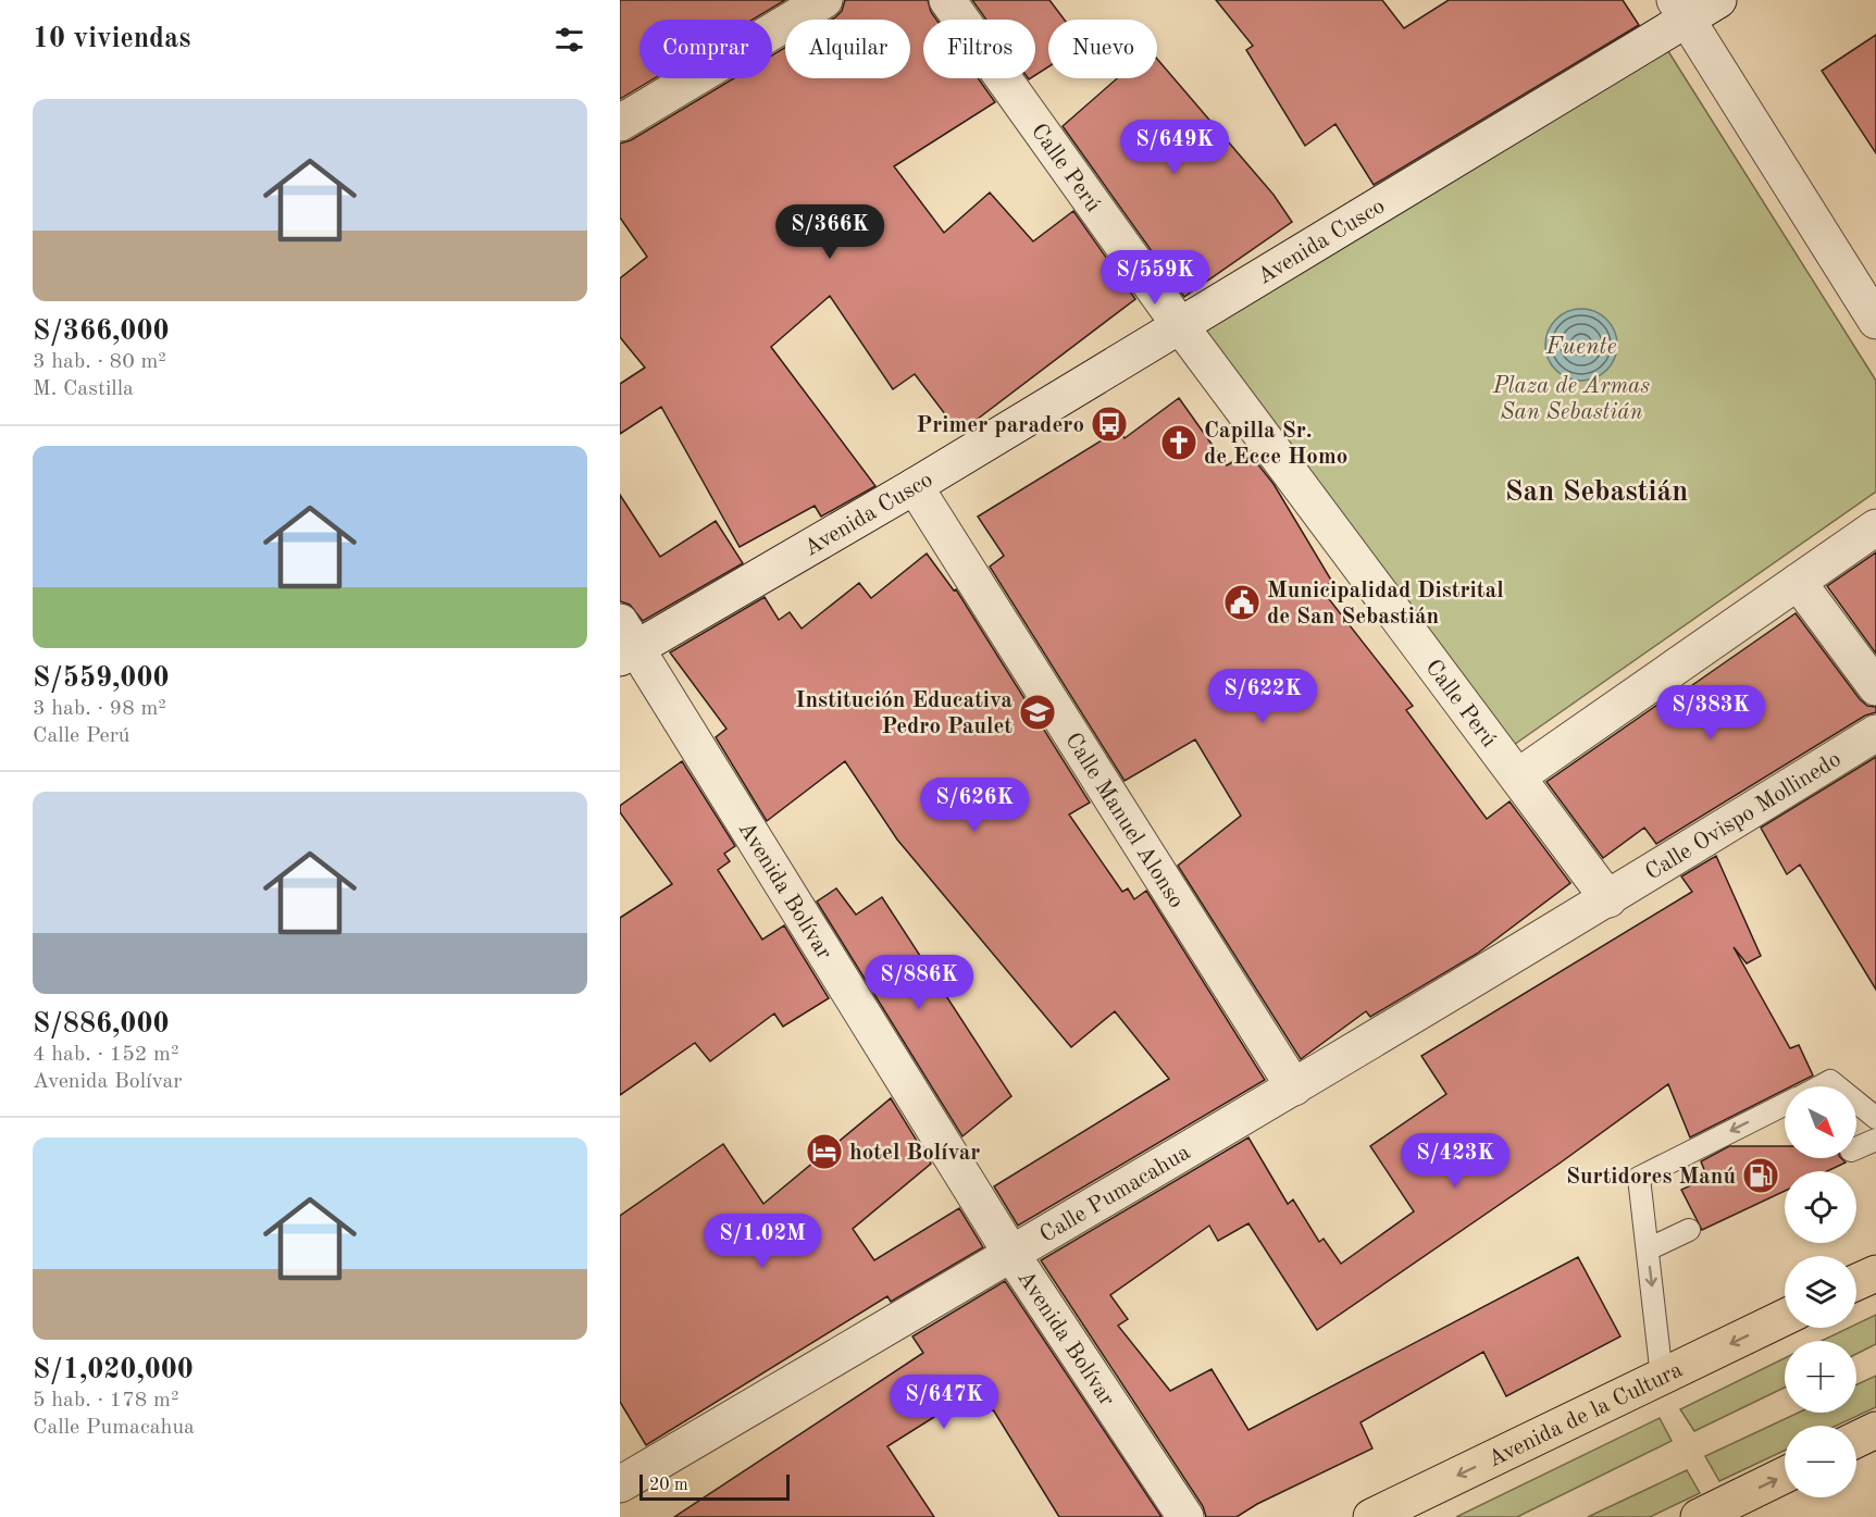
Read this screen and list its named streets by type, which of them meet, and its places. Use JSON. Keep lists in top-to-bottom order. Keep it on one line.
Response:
{"streets":{"highway":["Avenida de la Cultura"],"street":["Calle Perú","Avenida Cusco","Calle Ovispo Mollinedo","Calle Manuel Alonso","Avenida Bolívar","Calle Pumacahua"]},"crossings":[["Calle Perú","Avenida Cusco"],["Calle Perú","Calle Ovispo Mollinedo"],["Calle Perú","Calle Pumacahua"],["Avenida Cusco","Calle Manuel Alonso"],["Avenida Cusco","Avenida Bolívar"],["Calle Ovispo Mollinedo","Calle Pumacahua"],["Calle Manuel Alonso","Calle Pumacahua"],["Avenida Bolívar","Calle Pumacahua"]],"one_way":["Avenida de la Cultura"],"districts":["San Sebastián"],"water":["Fuente"],"parks":["Plaza de Armas San Sebastián"],"places":{"bus stop":["Primer paradero"],"church":["Capilla Sr. de Ecce Homo"],"public building":["Municipalidad Distrital de San Sebastián"],"school or university":["Institución Educativa Pedro Paulet"],"hotel":["hotel Bolívar"],"fuel station":["Surtidores Manú"]},"scale_bar":"20 m","north":"bottom right","page":{"heading":"10 viviendas","chip":["Comprar","Alquilar","Filtros","Nuevo"],"list":[{"name":"S/366,000","note":"3 hab. · 80 m² · M. Castilla"},{"name":"S/559,000","note":"3 hab. · 98 m² · Calle Perú"},{"name":"S/886,000","note":"4 hab. · 152 m² · Avenida Bolívar"},{"name":"S/1,020,000","note":"5 hab. · 178 m² · Calle Pumacahua"}],"price":["S/649K","S/366K","S/559K","S/622K","S/383K","S/626K","S/886K","S/423K","S/1.02M","S/647K"],"map_buttons":["+","−"],"scale":"20 m"}}
